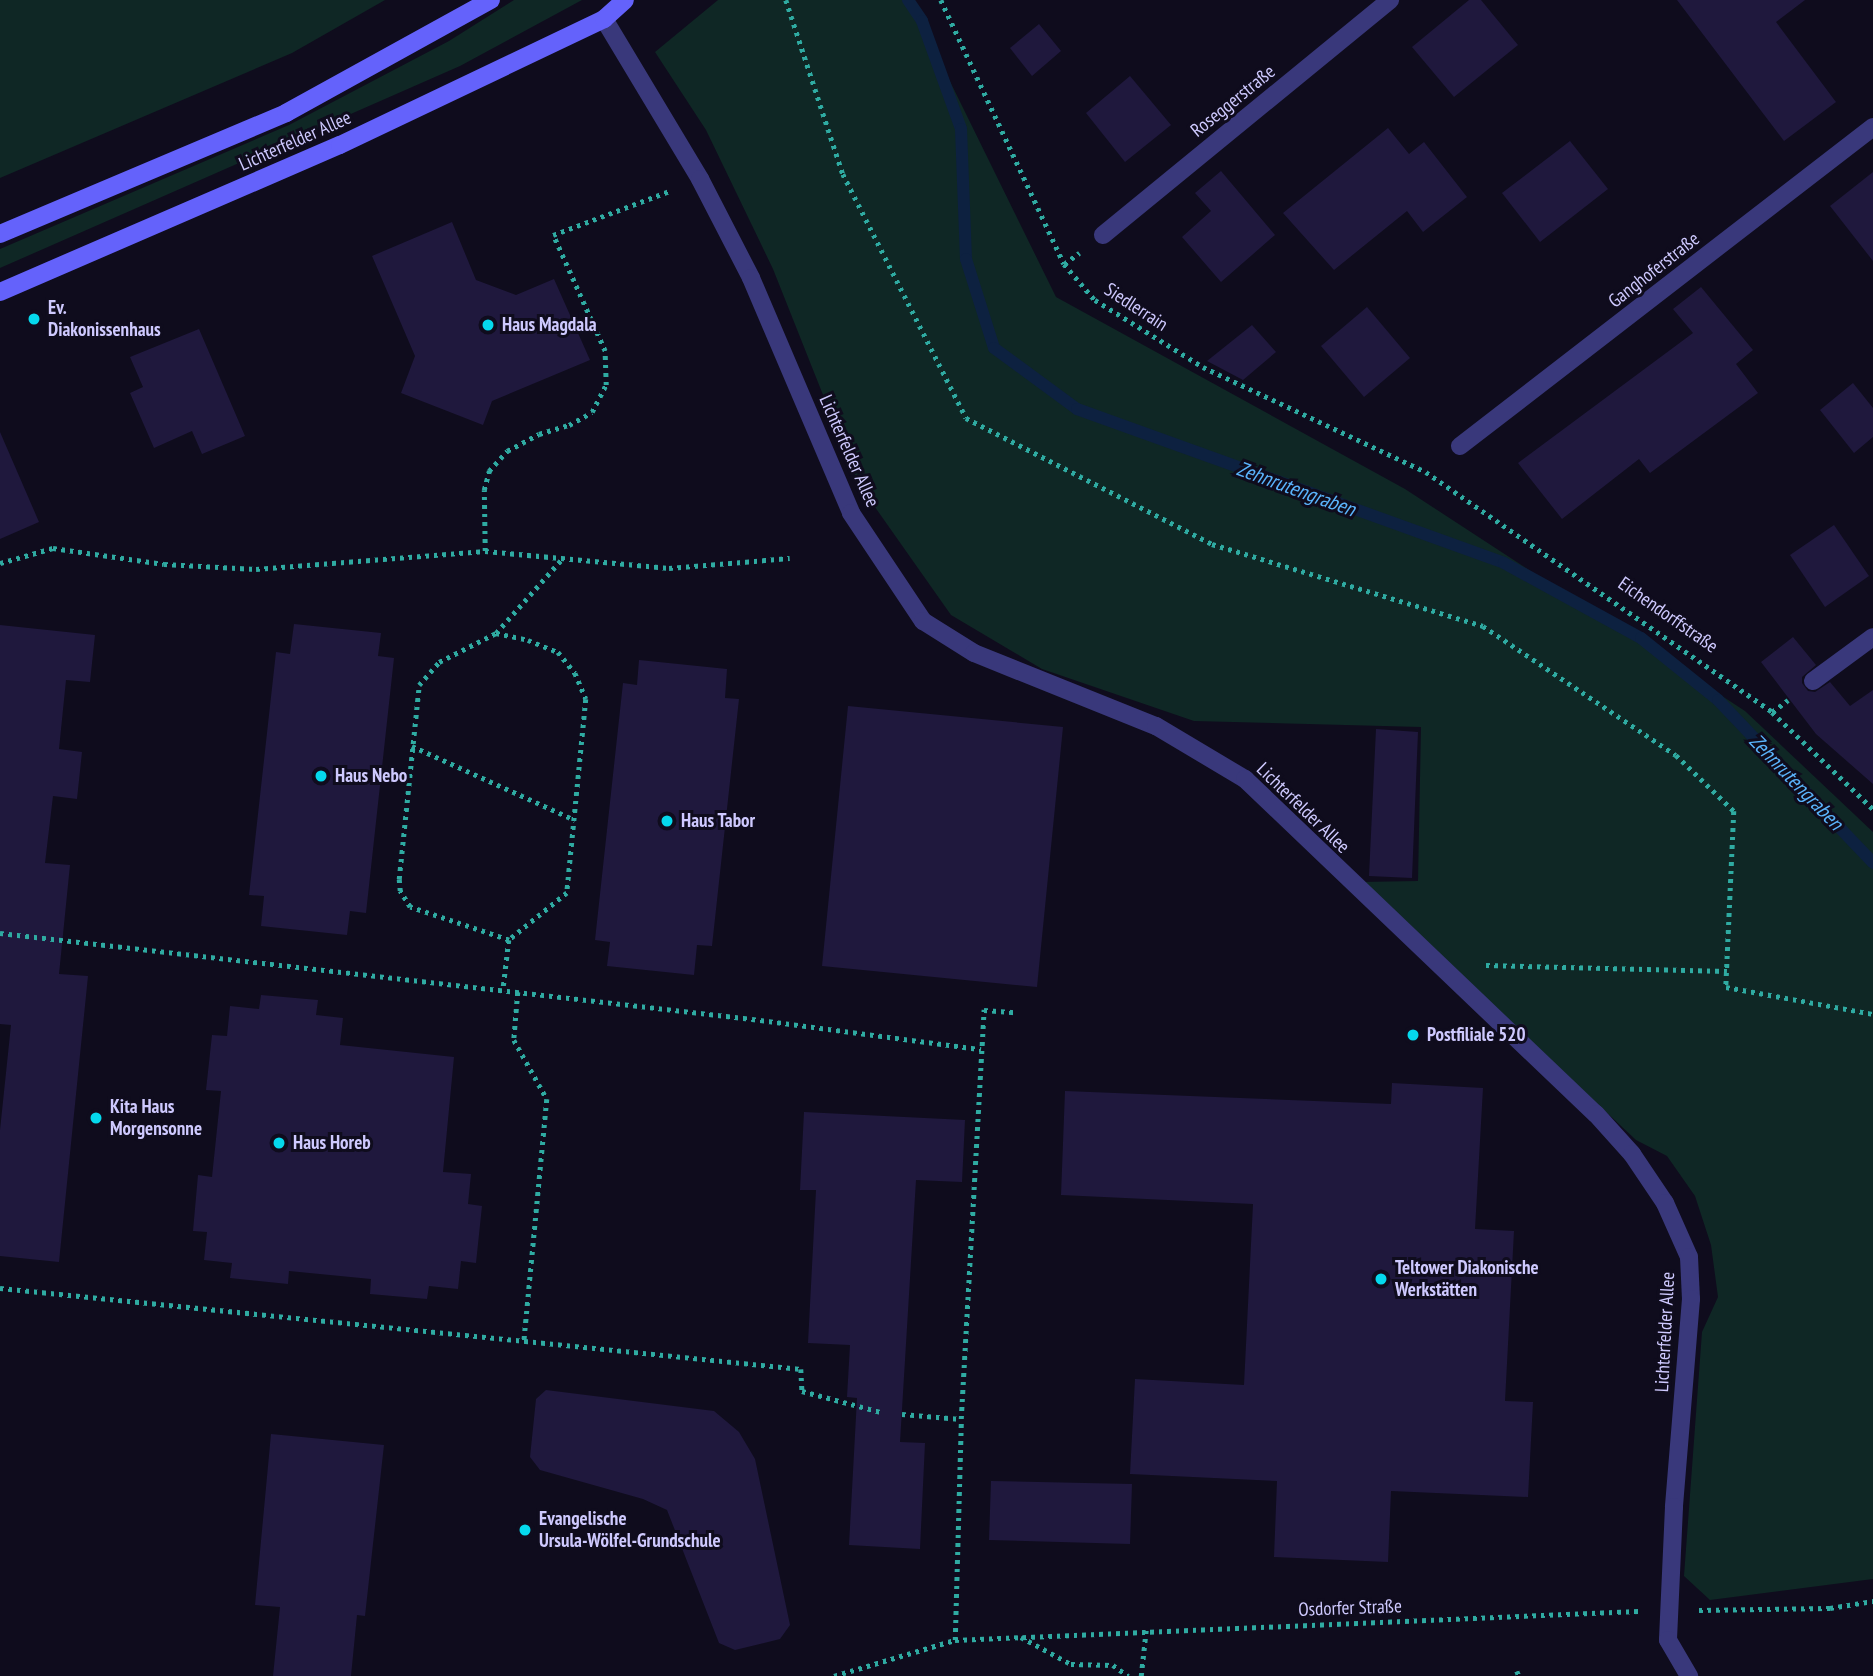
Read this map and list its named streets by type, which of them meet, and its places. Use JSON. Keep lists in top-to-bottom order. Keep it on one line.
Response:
{"streets":{"main road":["Lichterfelder Allee"],"street":["Roseggerstraße","Ganghoferstraße"],"path":["Siedlerrain","Eichendorffstraße","Osdorfer Straße"]},"crossings":[["Lichterfelder Allee","Osdorfer Straße"],["Siedlerrain","Eichendorffstraße"]],"water":["Zehnrutengraben"],"places":["Ev. Diakonissenhaus","Haus Magdala","Haus Nebo","Haus Tabor","Postfiliale 520","Kita Haus Morgensonne","Haus Horeb","Teltower Diakonische Werkstätten","Evangelische Ursula-Wölfel-Grundschule"]}
